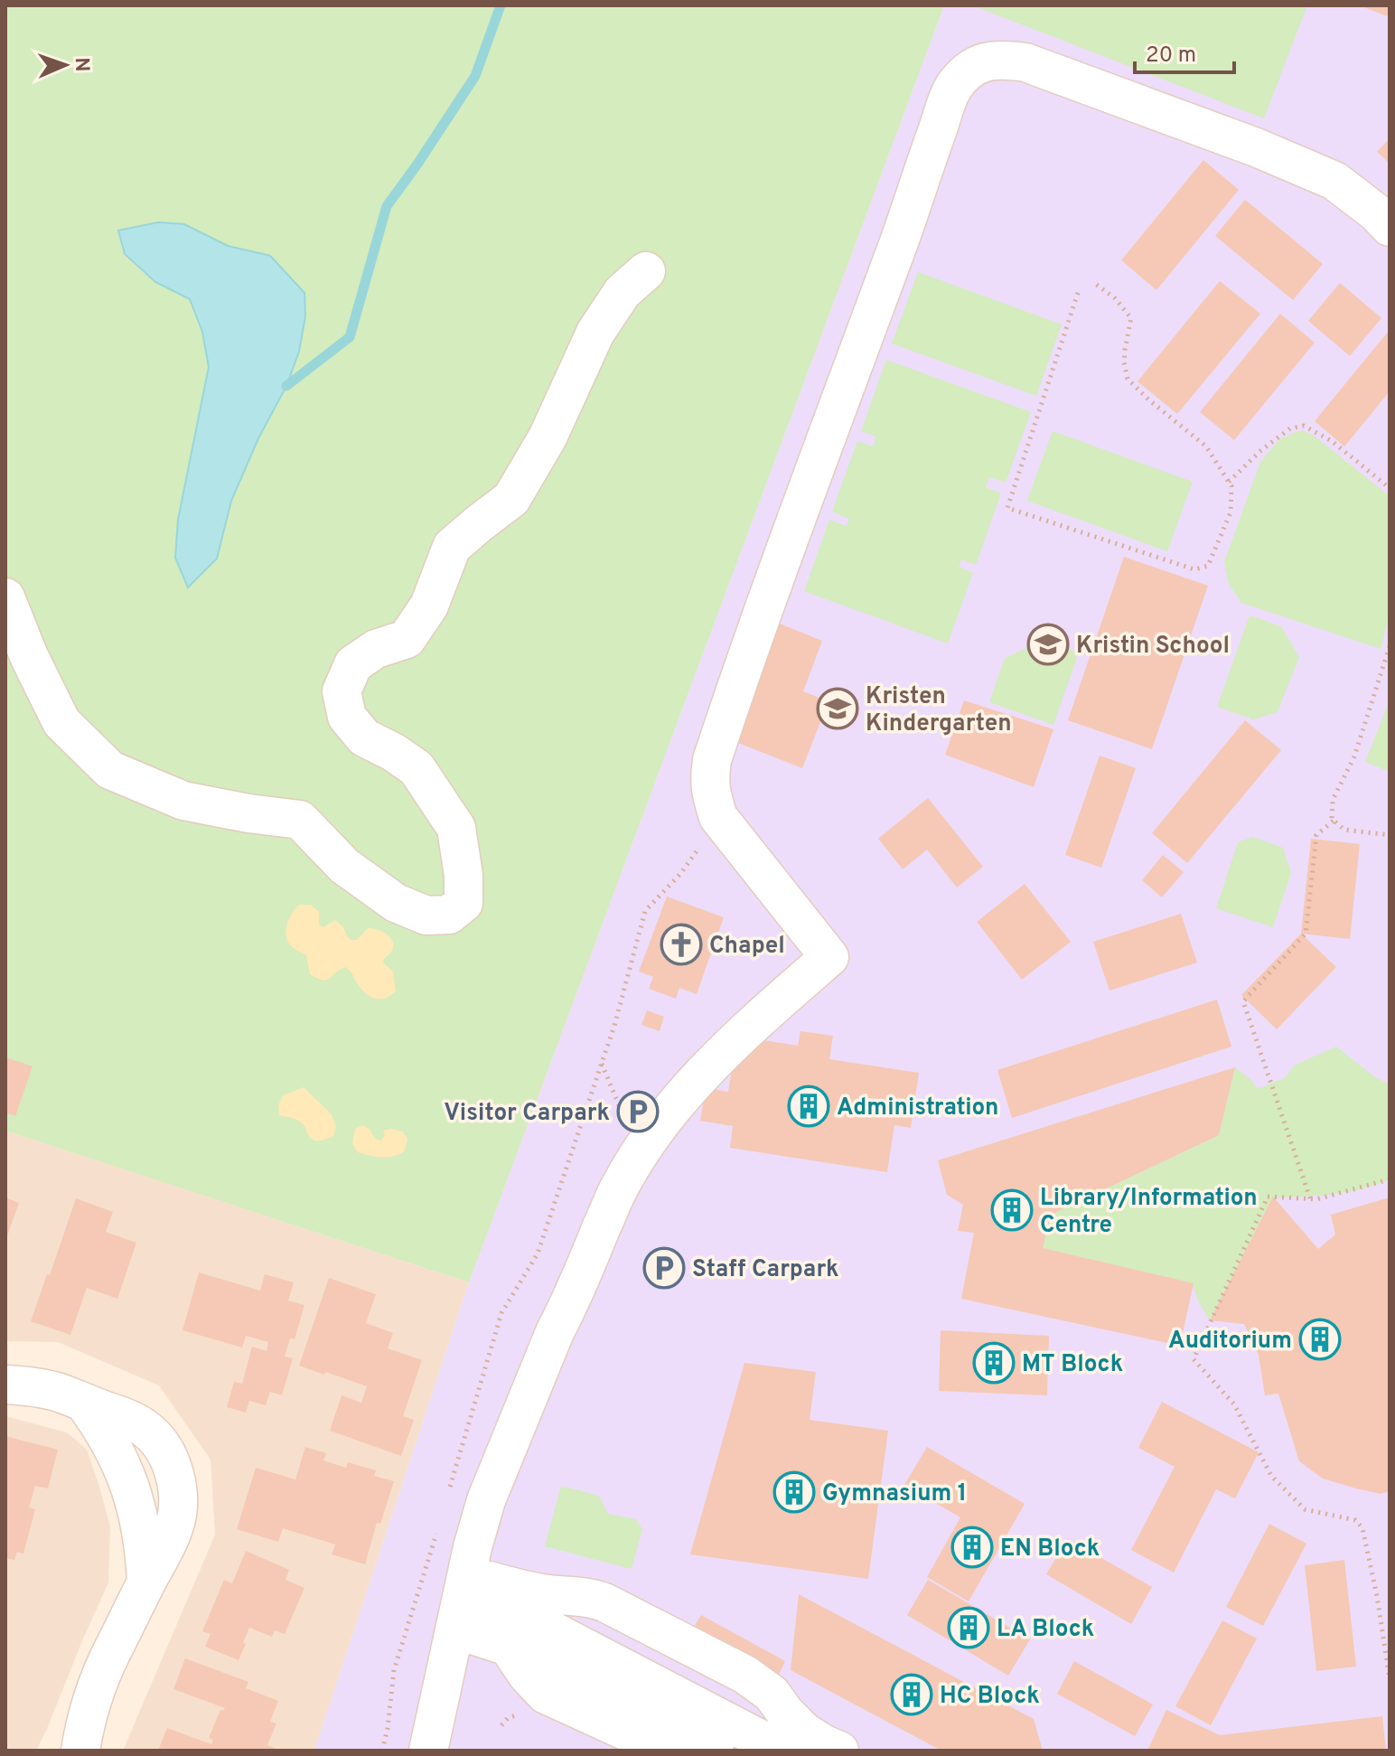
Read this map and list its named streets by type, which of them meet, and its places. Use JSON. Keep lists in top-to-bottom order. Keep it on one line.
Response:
{"places":{"school or university":["Kristin School","Kristen Kindergarten"],"church":["Chapel"],"building":["Administration","Library/Information Centre","Auditorium","MT Block","Gymnasium 1","EN Block","LA Block","HC Block"],"parking":["Visitor Carpark","Staff Carpark"]},"scale_bar":"20 m","north":"right"}
